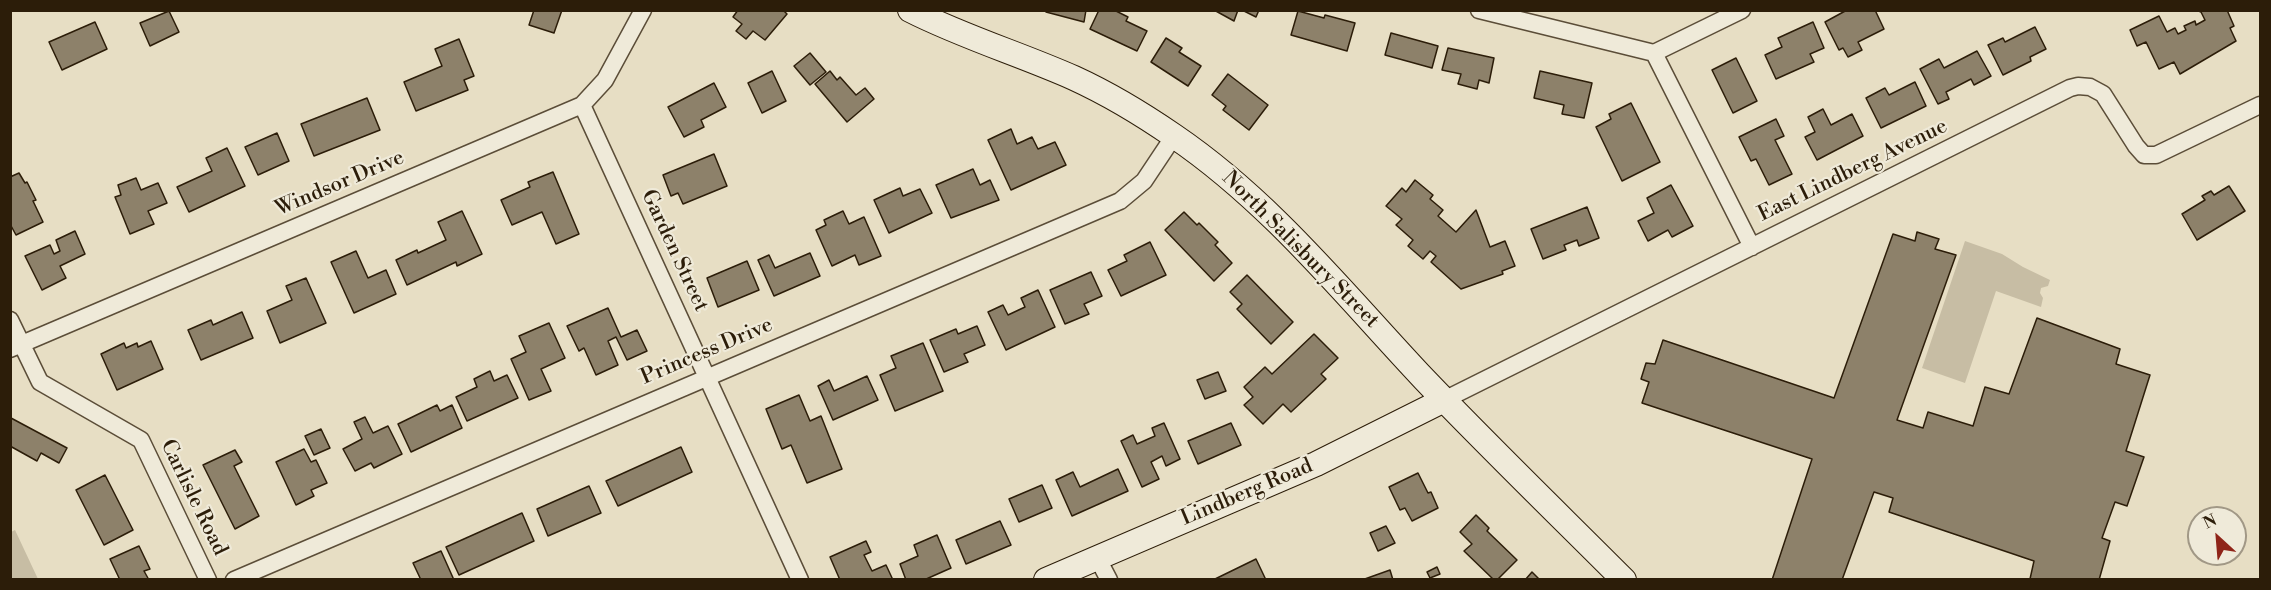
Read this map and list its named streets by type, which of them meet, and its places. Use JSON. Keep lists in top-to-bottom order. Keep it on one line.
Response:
{"streets":{"street":["East Lindberg Avenue","Windsor Drive","North Salisbury Street","Garden Street","Princess Drive","Lindberg Road","Carlisle Road"]},"crossings":[["East Lindberg Avenue","North Salisbury Street"],["East Lindberg Avenue","Lindberg Road"],["Windsor Drive","Garden Street"],["Windsor Drive","Carlisle Road"],["North Salisbury Street","Princess Drive"],["North Salisbury Street","Lindberg Road"],["Garden Street","Princess Drive"]],"north":"top left"}
